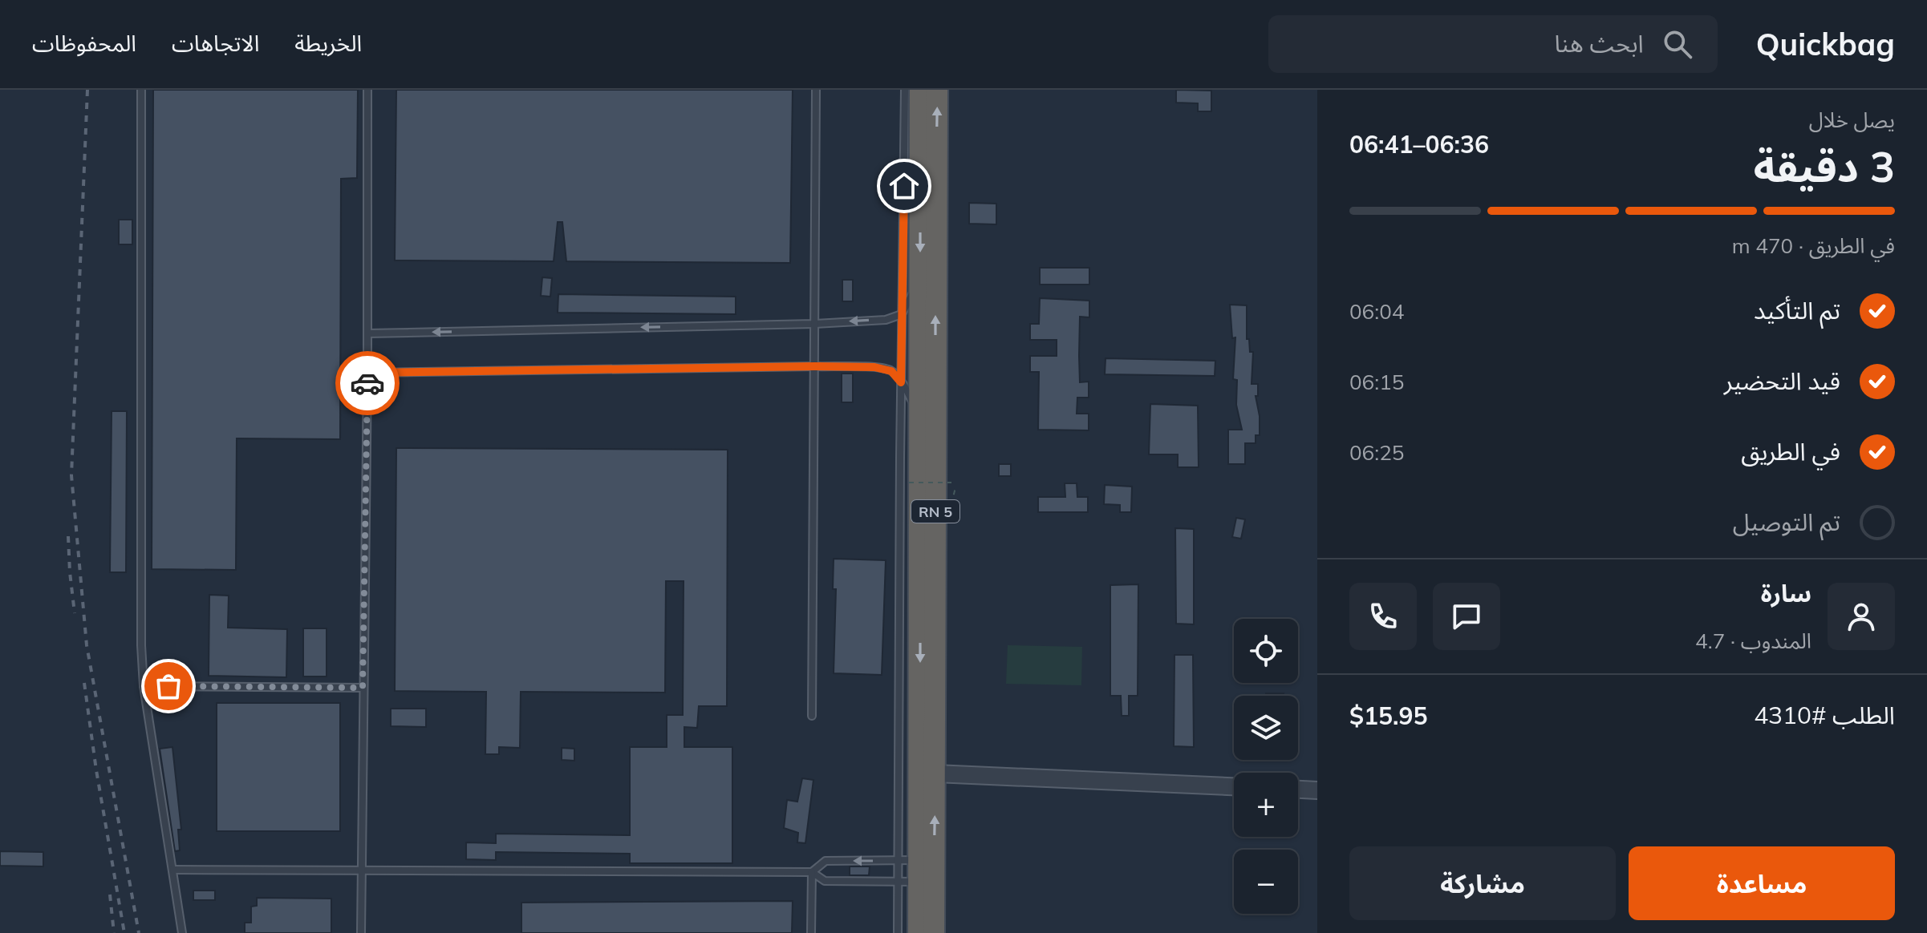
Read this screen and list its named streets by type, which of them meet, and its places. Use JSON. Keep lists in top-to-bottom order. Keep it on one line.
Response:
{"streets":{"highway":["RN 5"]},"page":{"header":"Quickbag","search":"ابحث هنا","nav":["الخريطة","الاتجاهات","المحفوظات"],"heading":["3 دقيقة","يصل خلال","06:36–06:41"],"panel":["سارة","المندوب · 4.7","الطلب #4310","$15.95"],"bar":"في الطريق · 470 m","list":[["تم التأكيد","06:04"],["قيد التحضير","06:15"],["في الطريق","06:25"],"تم التوصيل"],"map_buttons":["+","−"],"buttons":["مساعدة","مشاركة"]}}
